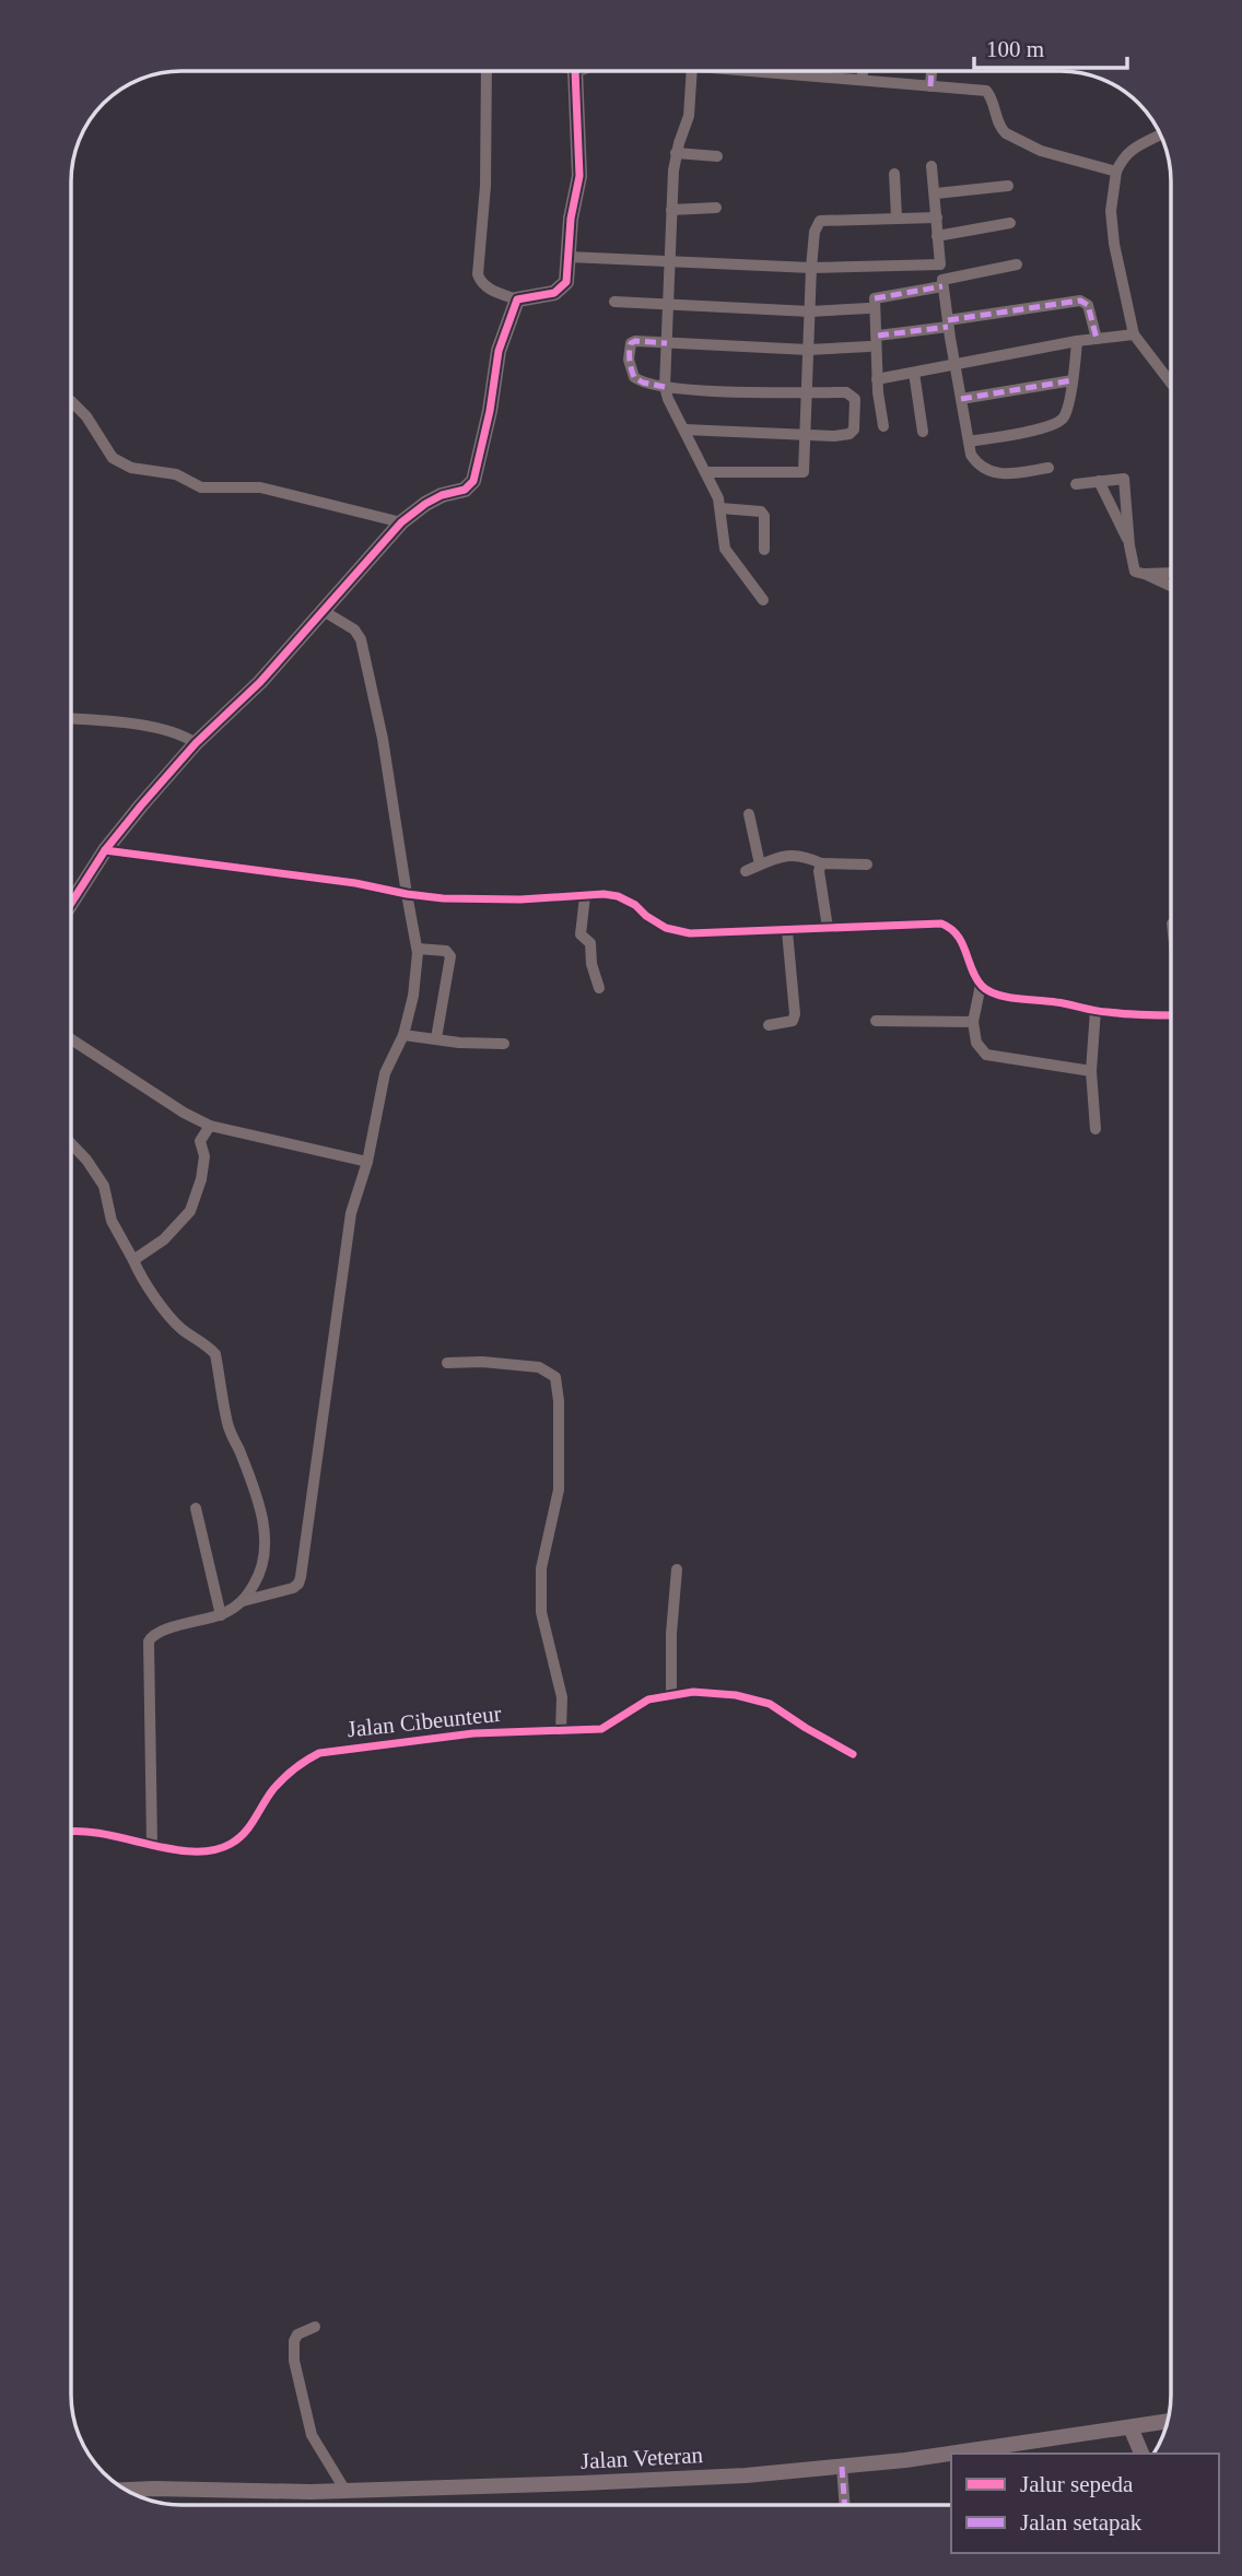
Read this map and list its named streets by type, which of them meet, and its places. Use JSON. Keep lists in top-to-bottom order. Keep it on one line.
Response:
{"streets":{"main road":["Jalan Veteran"],"street":["Jalan Cibeunteur"]},"legend":["Jalur sepeda","Jalan setapak"],"scale_bar":"100 m"}
